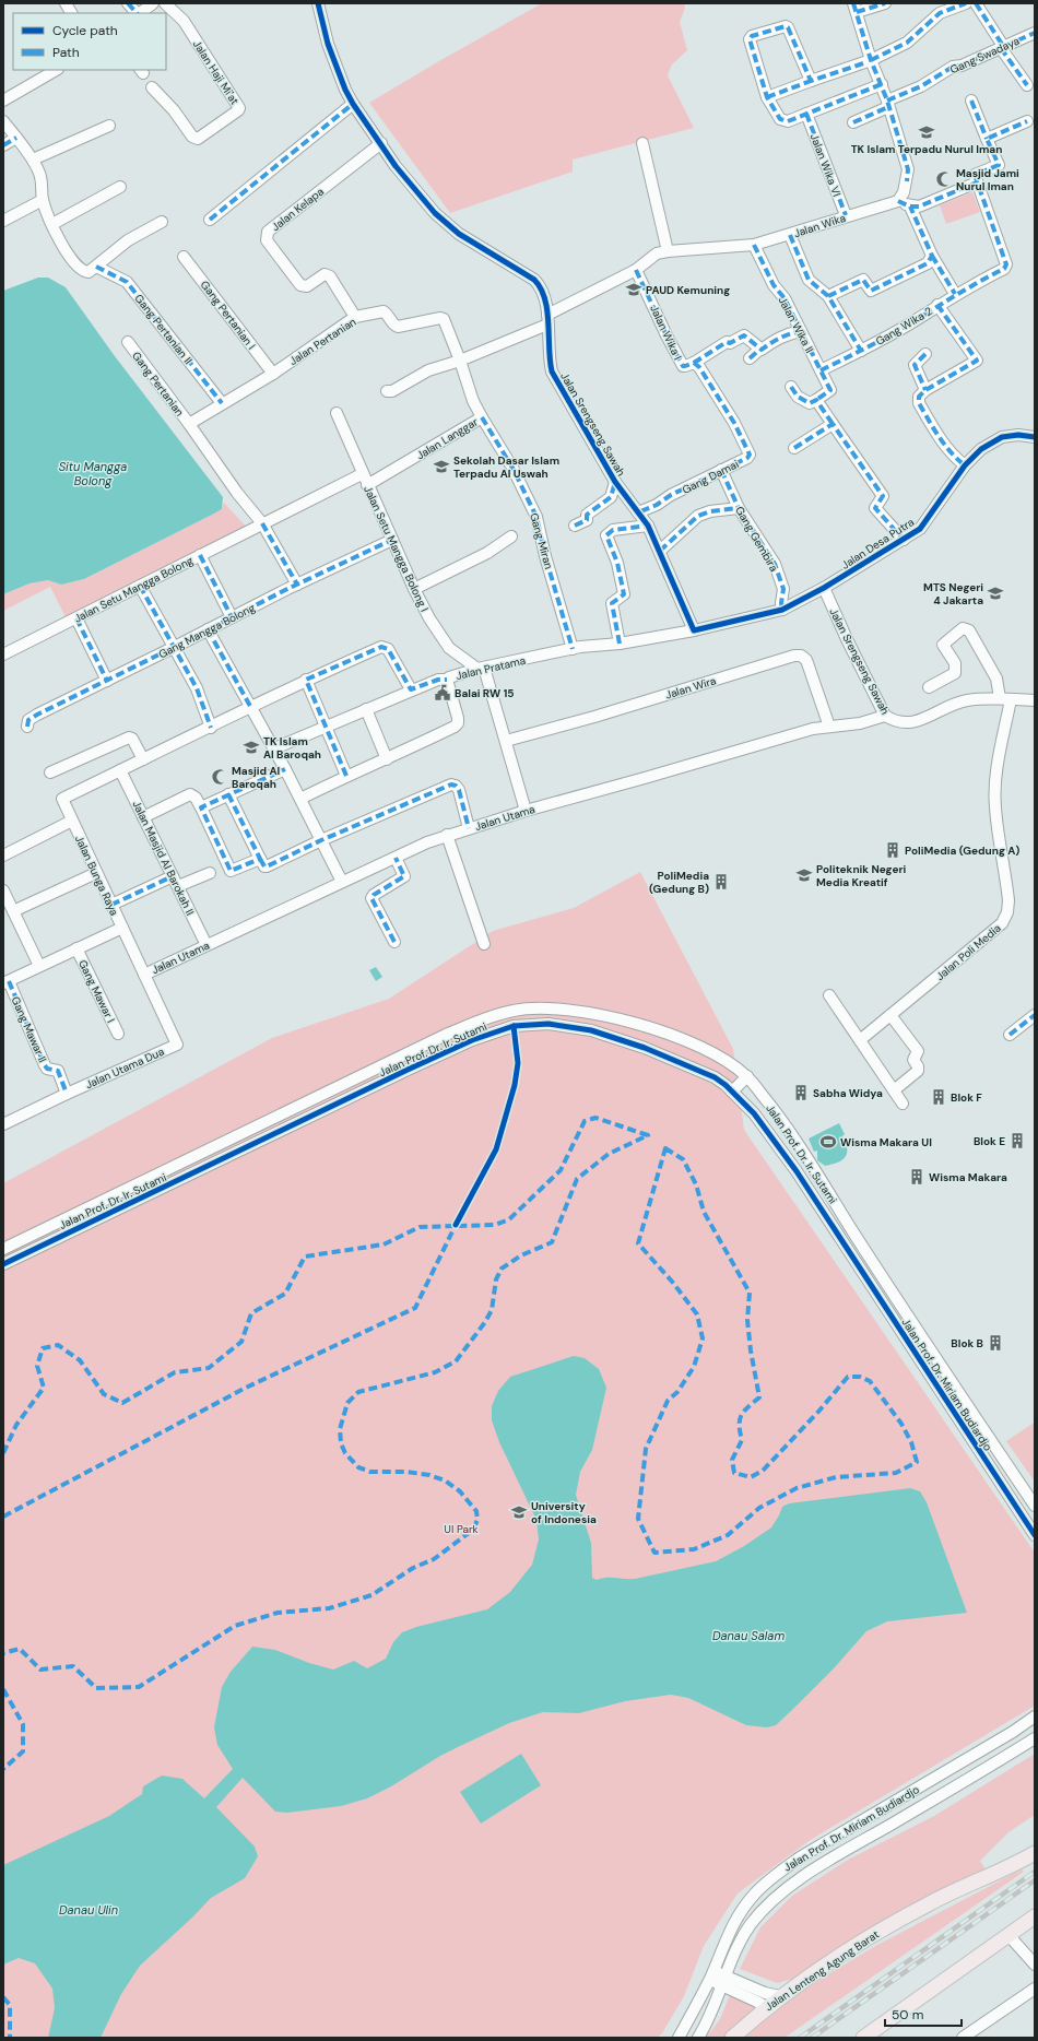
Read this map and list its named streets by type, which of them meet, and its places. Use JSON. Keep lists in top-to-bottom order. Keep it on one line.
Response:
{"streets":{"main road":["Jalan Lenteng Agung Barat"],"street":["Gang Swadaya","Jalan Haji Mi'at","Jalan Wika VI","Jalan Kelapa","Jalan Wika","Gang Pertanian I","Jalan Wika II","Gang Wika 2","Gang Pertanian II","Jalan Wika I","Jalan Pertanian","Gang Pertanian","Jalan Srengseng Sawah","Jalan Langgar","Gang Damai","Gang Gembira","Gang Miran","Jalan Desa Putra","Jalan Setu Mangga Bolong I","Jalan Setu Mangga Bolong","Gang Mangga Bolong","Jalan Pratama","Jalan Wira","Jalan Utama","Jalan Masjid Al Barokah II","Jalan Bunga Raya","Jalan Poli Media","Gang Mawar I","Gang Mawar II","Jalan Prof. Dr. Ir. Sutami","Jalan Utama Dua","Jalan Prof. Dr. Miriam Budiardjo"]},"crossings":[["Jalan Wika VI","Jalan Wika"],["Jalan Kelapa","Jalan Pertanian"],["Jalan Kelapa","Jalan Srengseng Sawah"],["Jalan Wika","Jalan Wika II"],["Jalan Wika","Jalan Wika I"],["Jalan Wika","Jalan Srengseng Sawah"],["Gang Pertanian I","Jalan Pertanian"],["Jalan Wika II","Gang Wika 2"],["Gang Pertanian II","Jalan Pertanian"],["Jalan Wika I","Gang Damai"],["Jalan Pertanian","Gang Pertanian"],["Jalan Pertanian","Jalan Langgar"],["Jalan Srengseng Sawah","Gang Damai"],["Jalan Srengseng Sawah","Jalan Desa Putra"],["Jalan Srengseng Sawah","Jalan Pratama"],["Jalan Srengseng Sawah","Jalan Utama"],["Jalan Srengseng Sawah","Jalan Poli Media"],["Jalan Langgar","Gang Miran"],["Jalan Langgar","Jalan Setu Mangga Bolong I"],["Gang Damai","Gang Gembira"],["Gang Miran","Jalan Pratama"],["Jalan Setu Mangga Bolong I","Jalan Setu Mangga Bolong"],["Jalan Setu Mangga Bolong I","Gang Mangga Bolong"],["Jalan Setu Mangga Bolong I","Jalan Pratama"],["Jalan Wira","Jalan Utama"],["Jalan Utama","Jalan Masjid Al Barokah II"],["Jalan Utama","Jalan Utama Dua"],["Jalan Masjid Al Barokah II","Jalan Bunga Raya"],["Jalan Bunga Raya","Gang Mawar I"],["Jalan Bunga Raya","Gang Mawar II"],["Jalan Bunga Raya","Jalan Utama Dua"],["Gang Mawar II","Jalan Utama Dua"],["Jalan Prof. Dr. Ir. Sutami","Jalan Prof. Dr. Miriam Budiardjo"]],"water":["Situ Mangga Bolong","Danau Salam","Danau Ulin"],"parks":["UI Park"],"places":{"school or university":["TK Islam Terpadu Nurul Iman","PAUD Kemuning","Sekolah Dasar Islam Terpadu Al Uswah","MTS Negeri 4 Jakarta","TK Islam Al Baroqah","Politeknik Negeri Media Kreatif","University of Indonesia"],"mosque":["Masjid Jami Nurul Iman","Masjid Al Baroqah"],"public building":["Balai RW 15"],"building":["PoliMedia (Gedung A)","PoliMedia (Gedung B)","Sabha Widya","Blok F","Blok E","Wisma Makara","Blok B"],"sports":["Wisma Makara UI"]},"legend":["Cycle path","Path"],"scale_bar":"50 m"}
